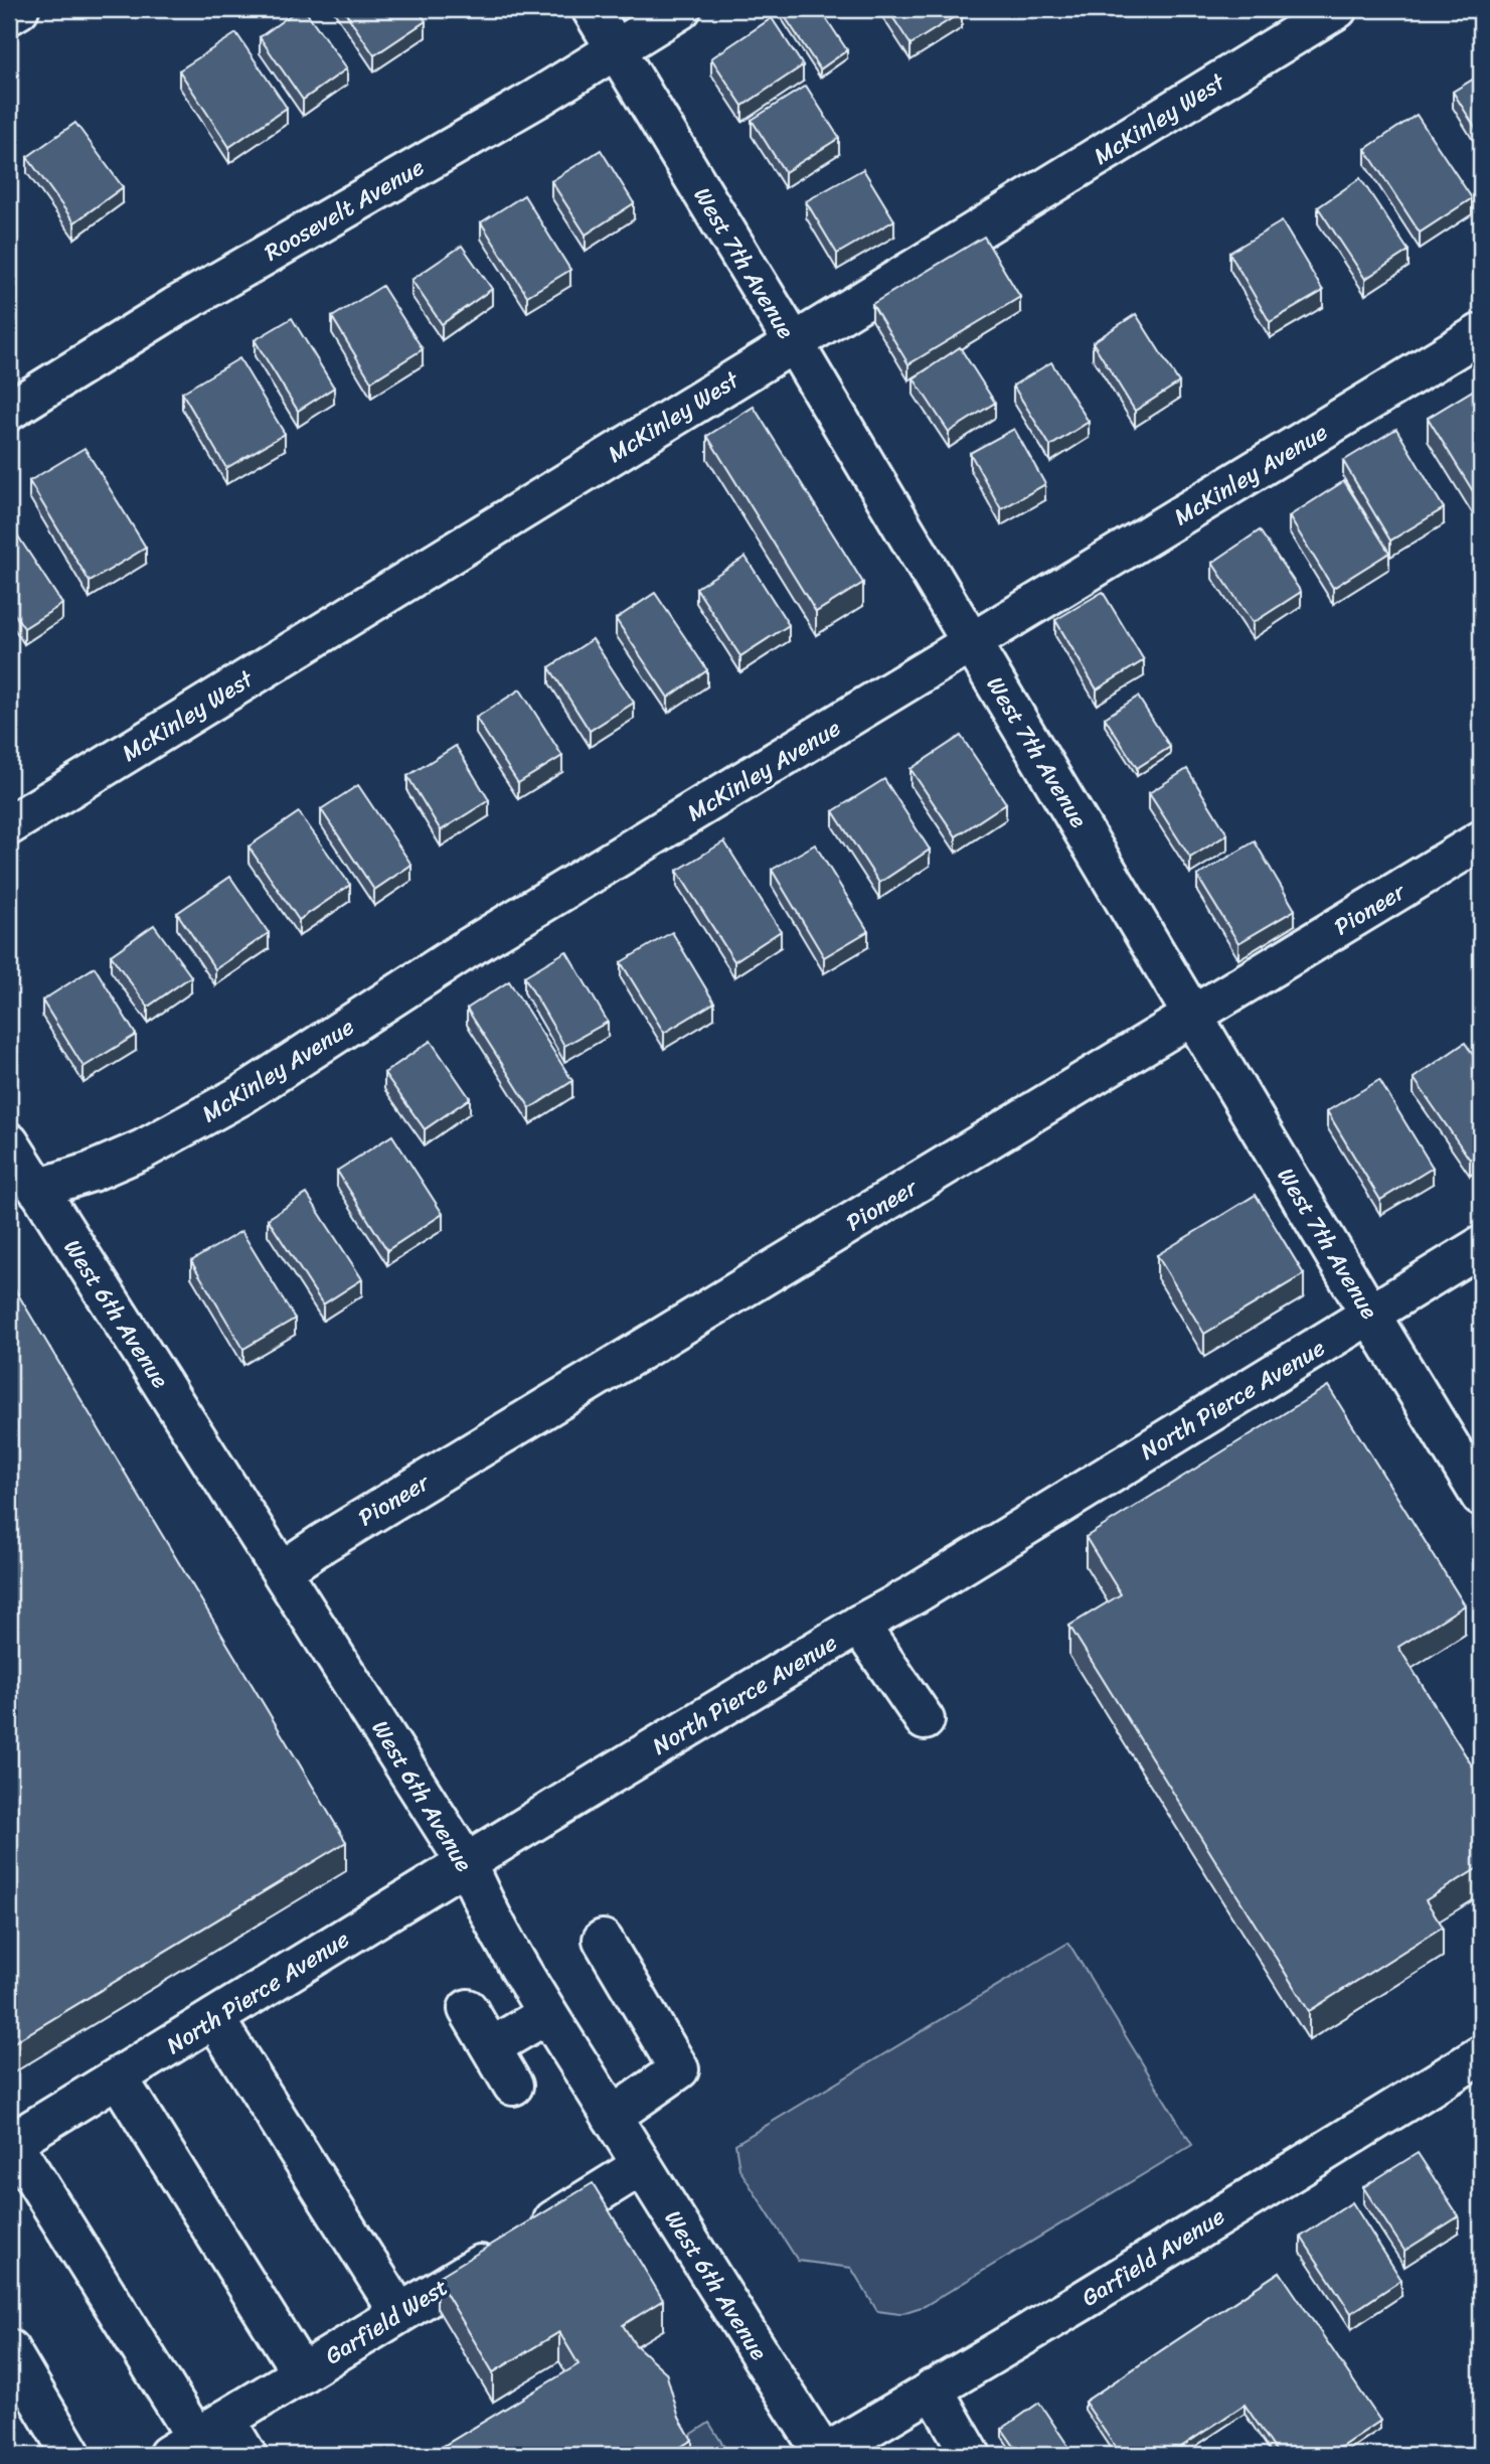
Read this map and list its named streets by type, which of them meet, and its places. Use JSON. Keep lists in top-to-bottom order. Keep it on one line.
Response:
{"streets":{"street":["McKinley West","Roosevelt Avenue","West 7th Avenue","McKinley Avenue","Pioneer","West 6th Avenue","North Pierce Avenue","Garfield Avenue","Garfield West"]},"crossings":[["McKinley West","West 7th Avenue"],["Roosevelt Avenue","West 7th Avenue"],["West 7th Avenue","McKinley Avenue"],["West 7th Avenue","Pioneer"],["West 7th Avenue","North Pierce Avenue"],["McKinley Avenue","West 6th Avenue"],["Pioneer","West 6th Avenue"],["West 6th Avenue","North Pierce Avenue"],["West 6th Avenue","Garfield Avenue"],["West 6th Avenue","Garfield West"]]}
